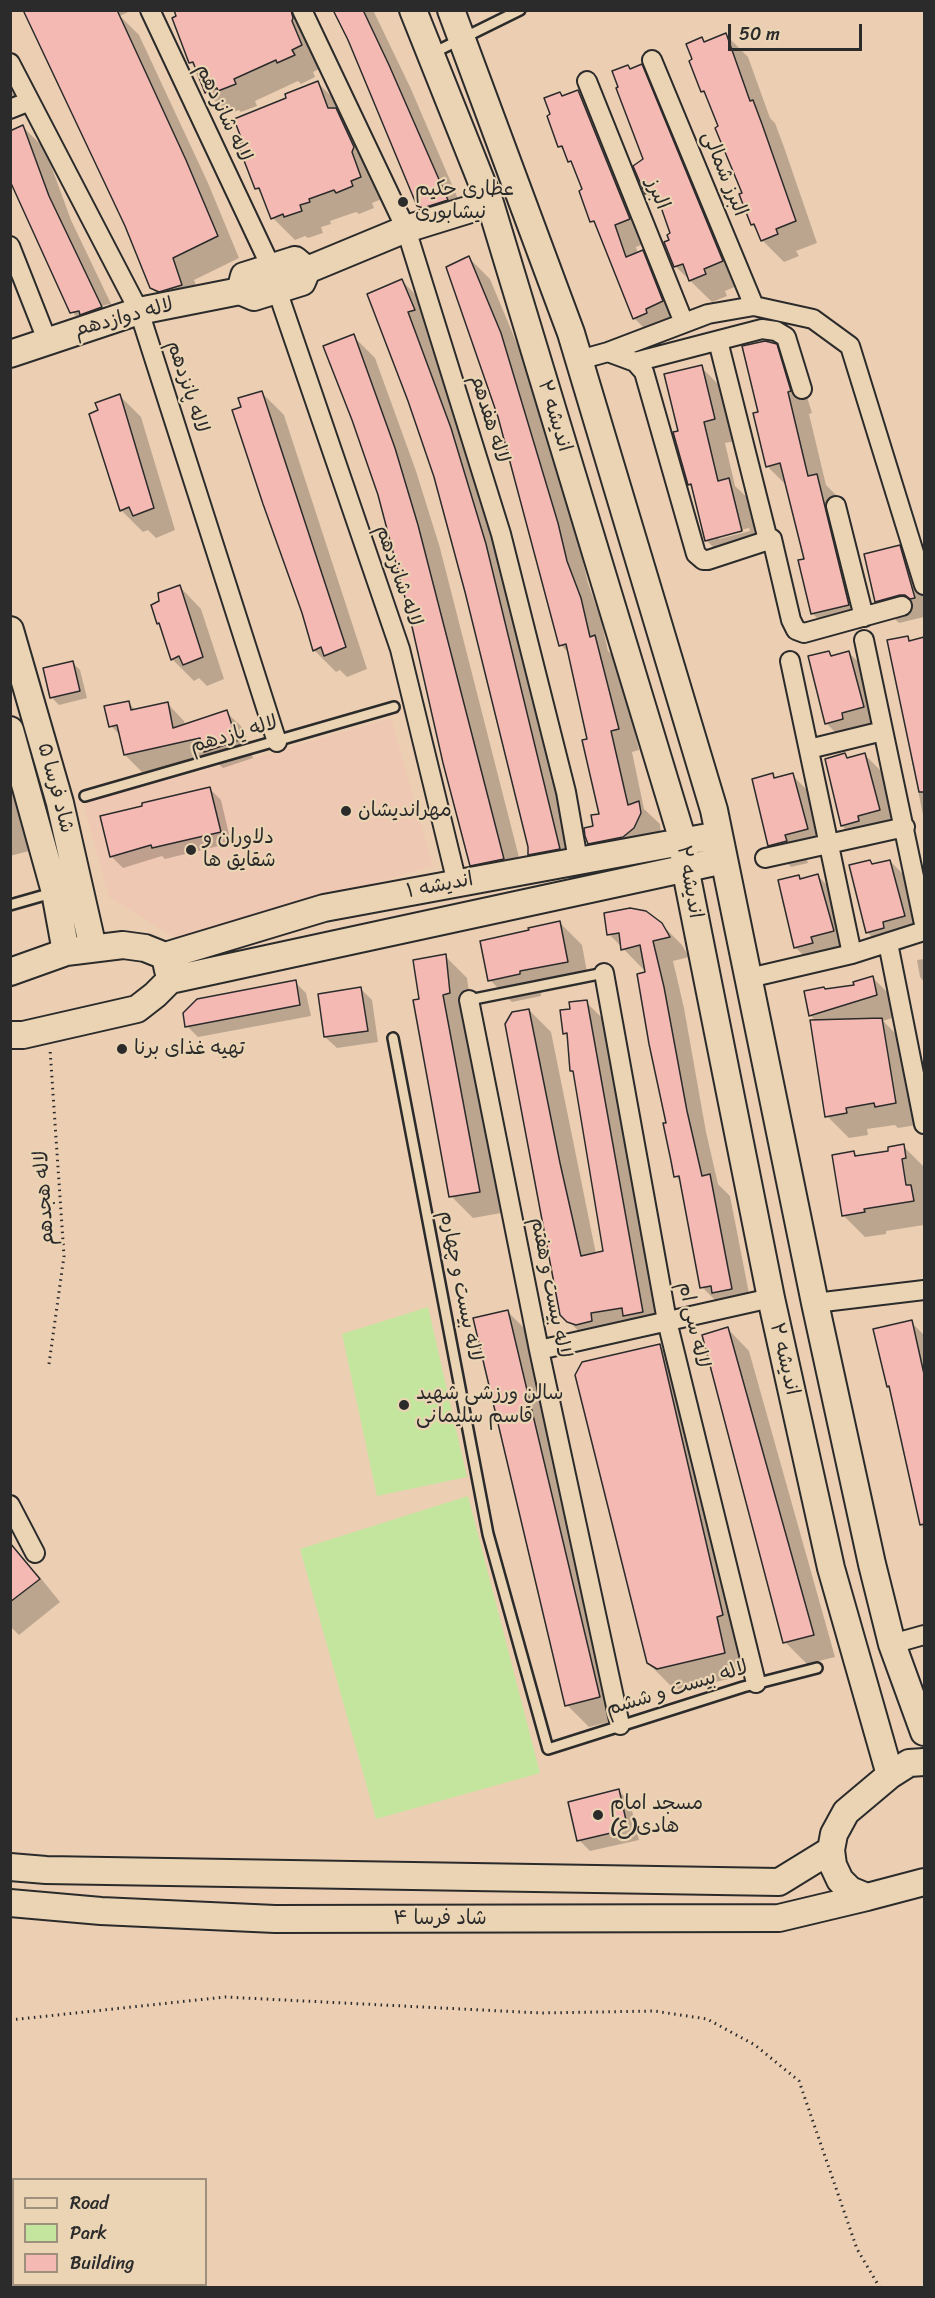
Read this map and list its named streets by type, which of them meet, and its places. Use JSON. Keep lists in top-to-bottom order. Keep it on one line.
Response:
{"streets":{"street":["لاله شانزدهم","البرز شمالی","البرز","لاله دوازدهم","لاله پانزدهم","اندیشه ۲","لاله هفدهم","شاد فرسا ۵","اندیشه ۱","لاله بیست و هفتم","لاله سی ام","شاد فرسا ۴"],"lane":["لاله یازدهم","لاله بیست و چهارم","لاله بیست و ششم"],"path":["لاله هجدهم"]},"crossings":[["لاله شانزدهم","لاله دوازدهم"],["لاله شانزدهم","اندیشه ۱"],["لاله دوازدهم","لاله پانزدهم"],["لاله دوازدهم","لاله هفدهم"],["لاله پانزدهم","لاله یازدهم"],["اندیشه ۲","اندیشه ۱"],["لاله هفدهم","اندیشه ۱"],["اندیشه ۱","لاله هجدهم"],["لاله بیست و چهارم","لاله بیست و ششم"],["لاله بیست و هفتم","لاله بیست و ششم"],["لاله سی ام","لاله بیست و ششم"]],"places":["عطاری حکیم نیشابوری","مهراندیشان","دلاوران و شقایق ها","تهیه غذای برنا","سالن ورزشی شهید قاسم سلیمانی","مسجد امام هادی(ع)"],"legend":["Road","Park","Building"],"scale_bar":"50 m"}
